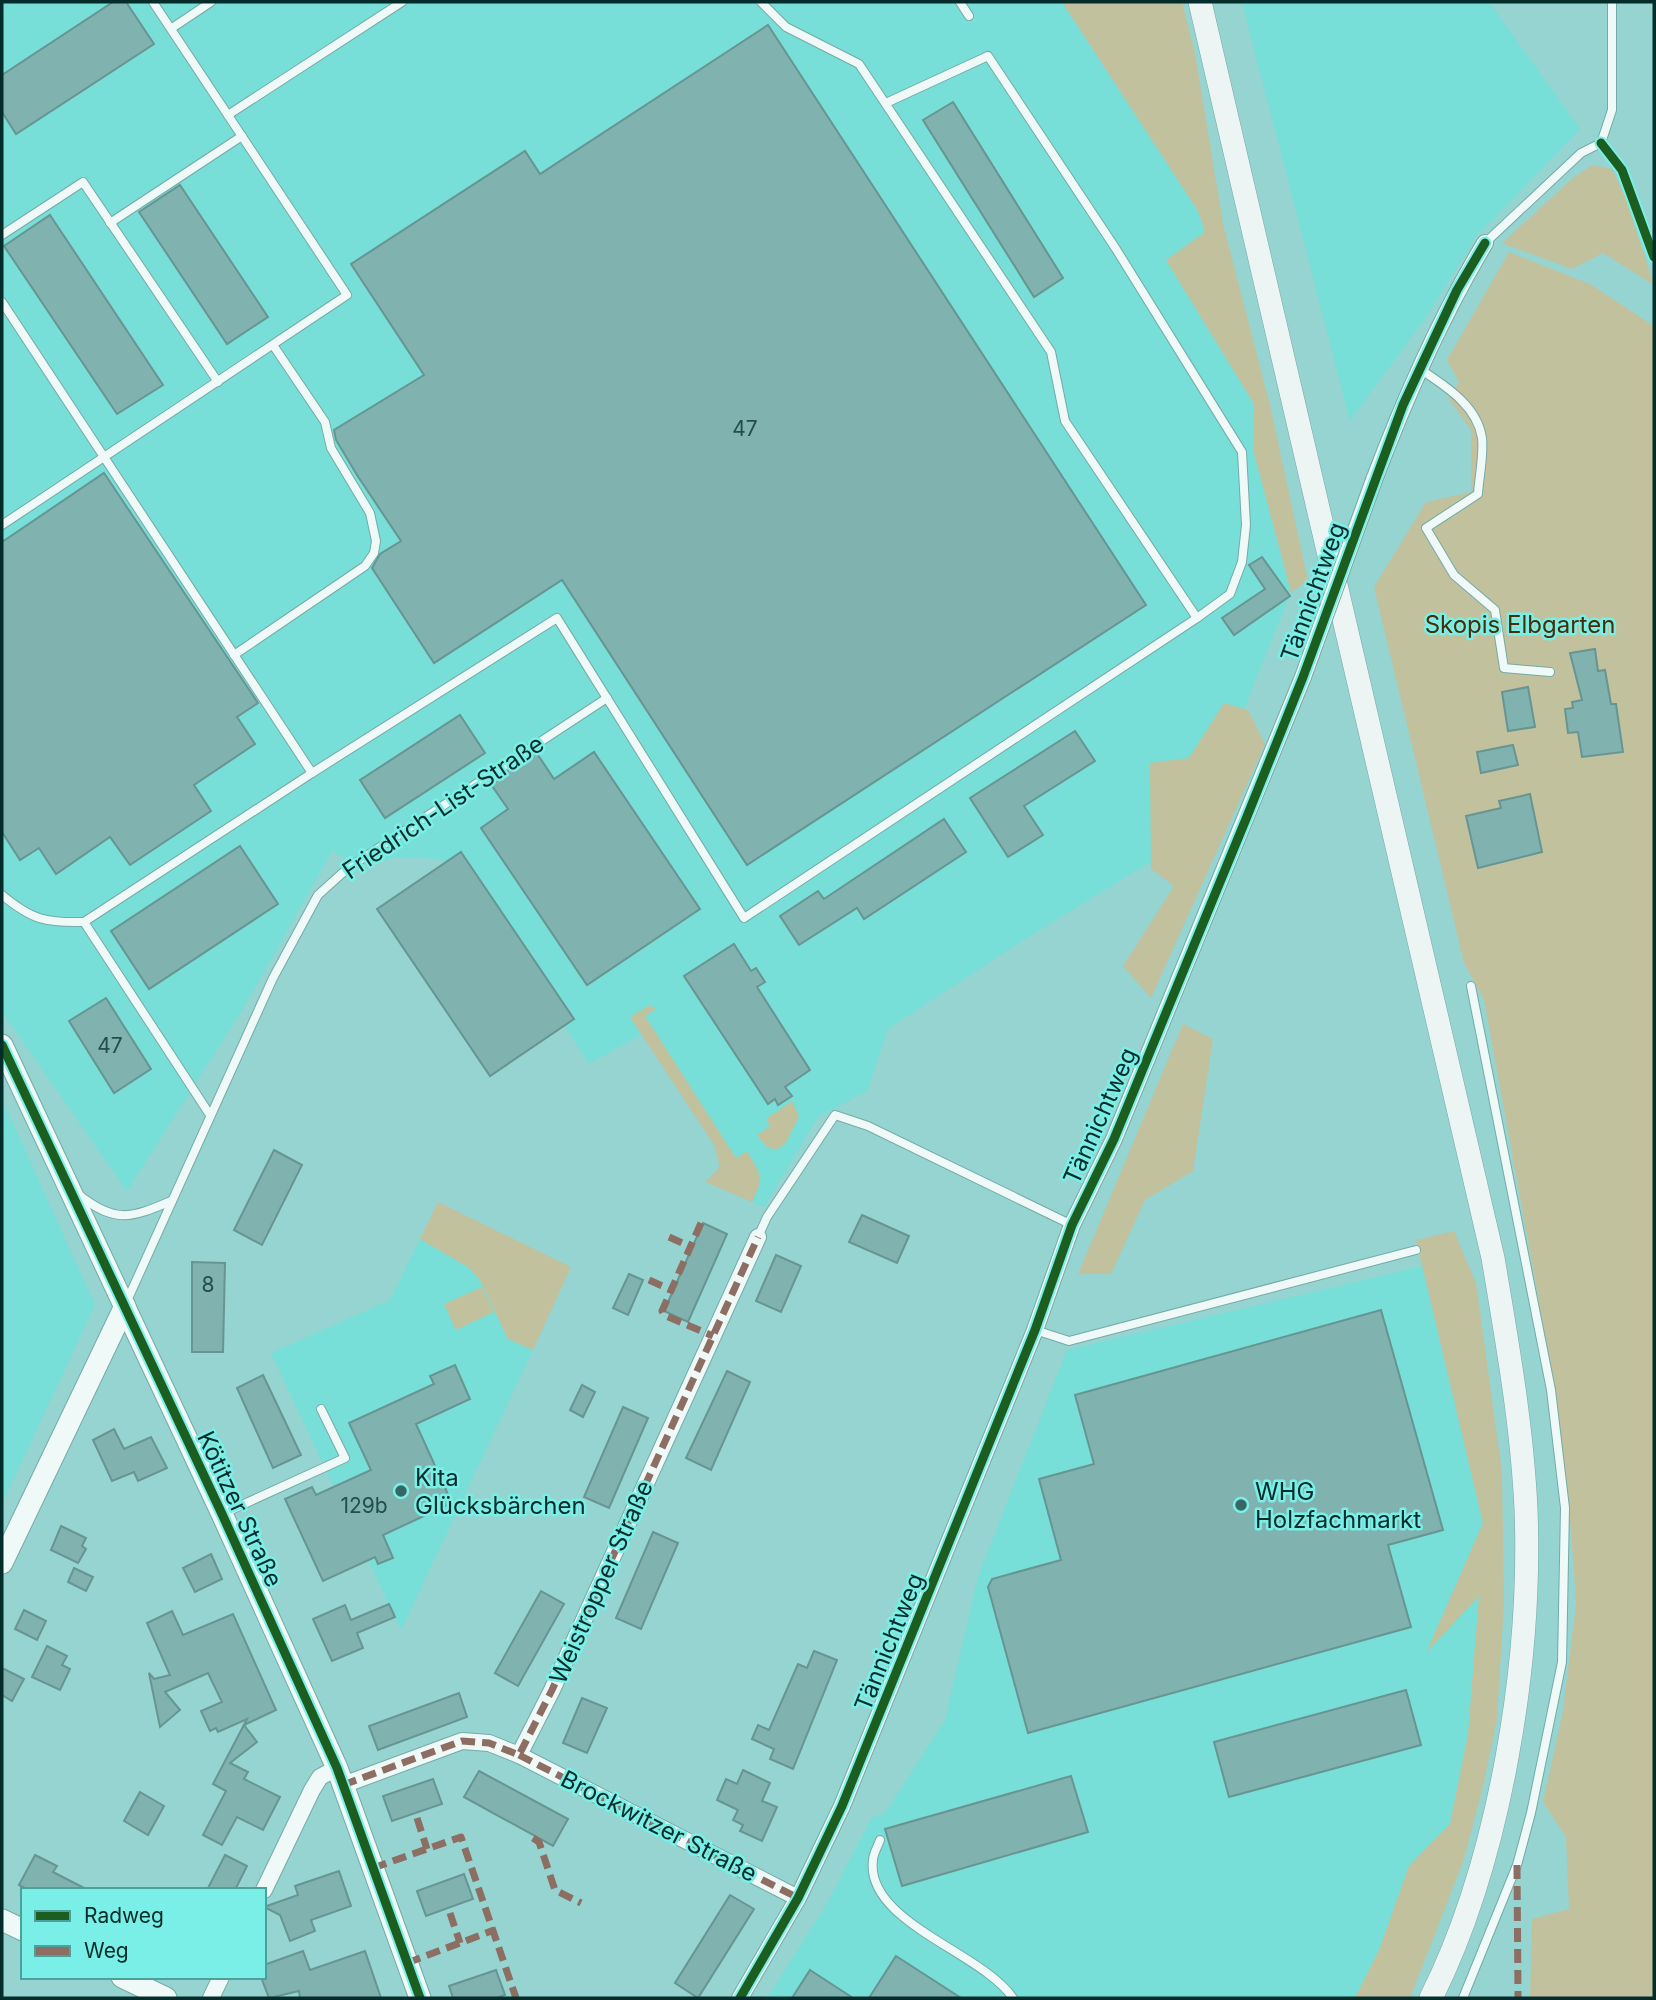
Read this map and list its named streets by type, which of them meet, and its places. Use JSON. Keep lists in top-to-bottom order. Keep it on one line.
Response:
{"streets":{"street":["Tännichtweg","Friedrich-List-Straße","Kötitzer Straße","Weistropper Straße","Brockwitzer Straße"]},"crossings":[["Tännichtweg","Brockwitzer Straße"],["Friedrich-List-Straße","Kötitzer Straße"],["Weistropper Straße","Brockwitzer Straße"]],"parks":["Skopis Elbgarten"],"places":["Kita Glücksbärchen","WHG Holzfachmarkt"],"house_numbers":["47","47","8","129b"],"legend":["Radweg","Weg"]}
